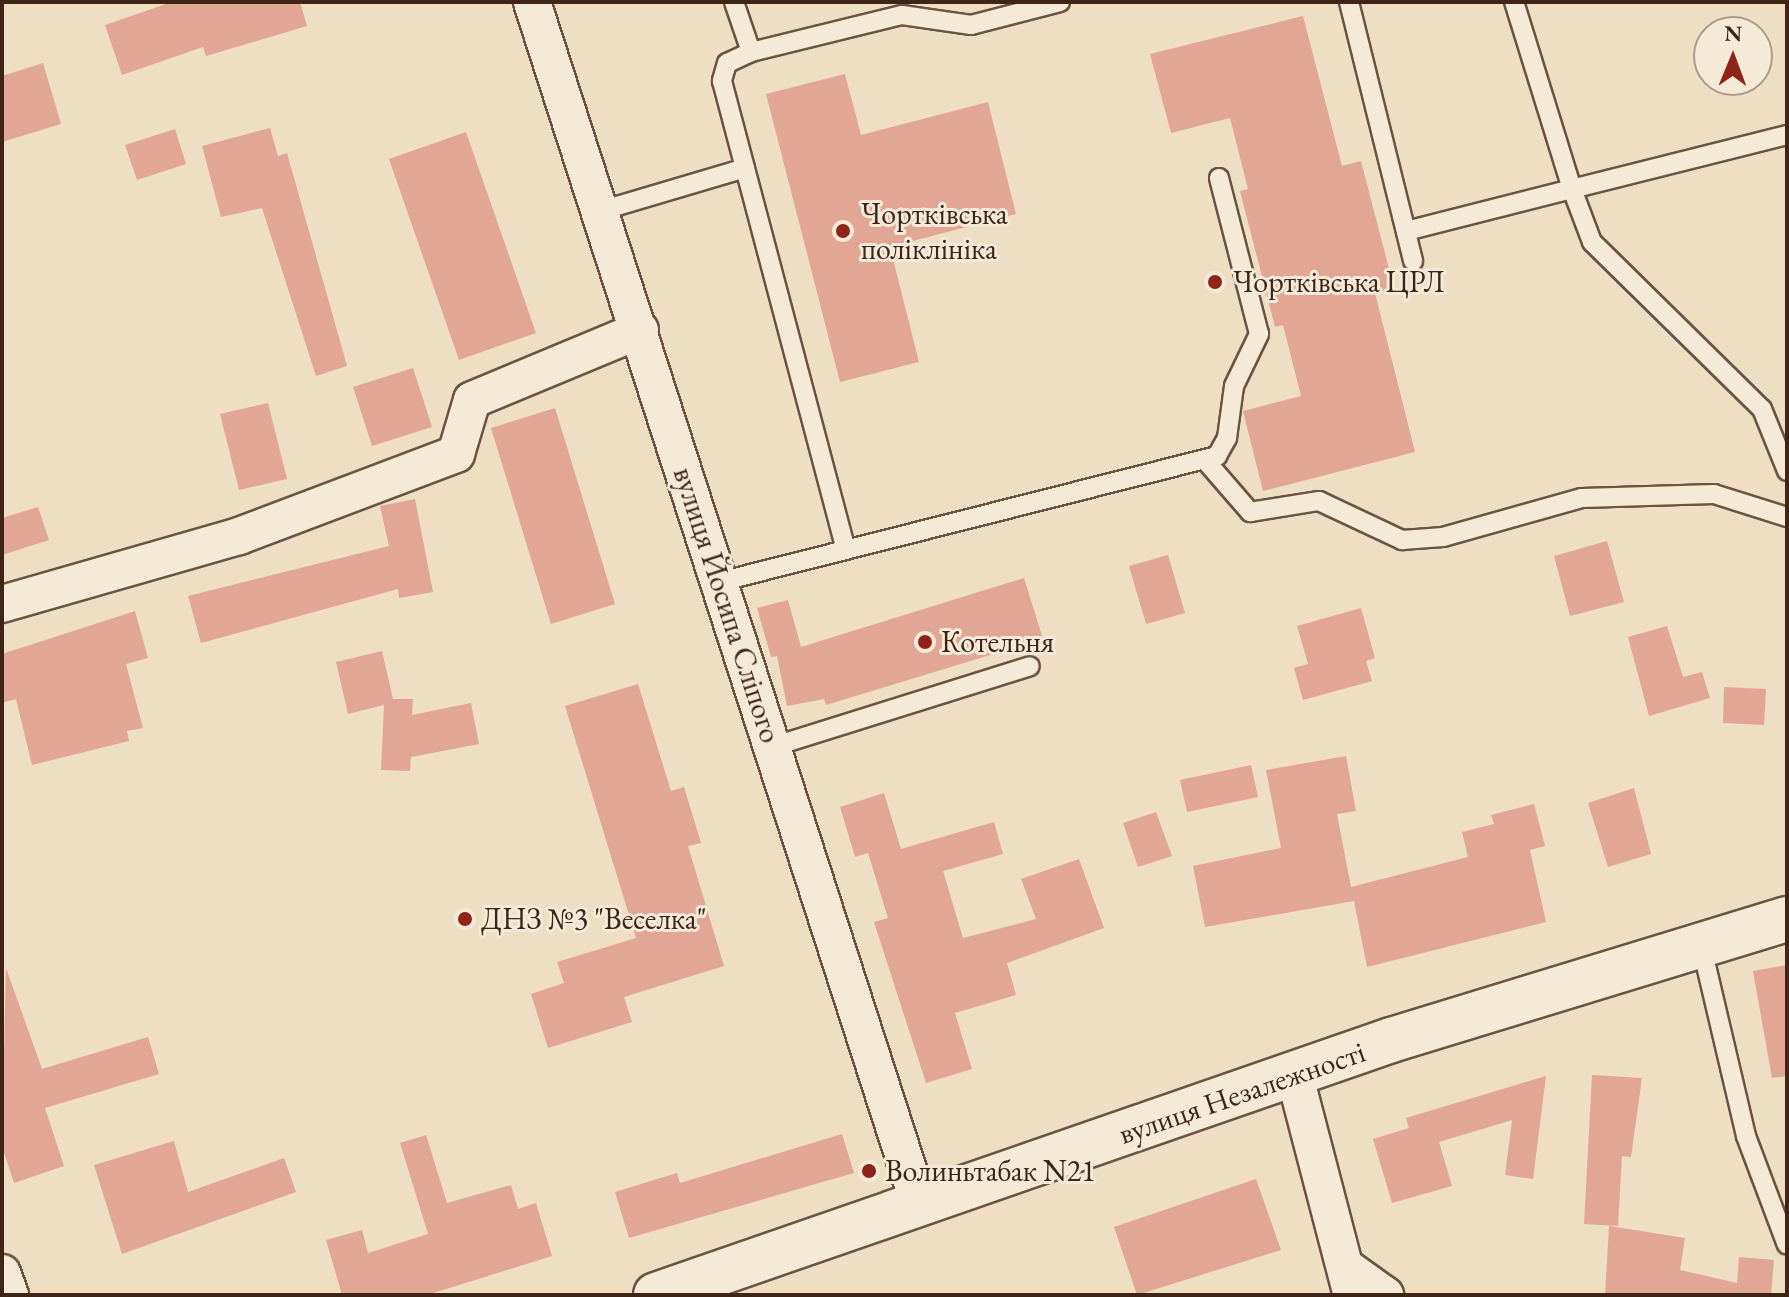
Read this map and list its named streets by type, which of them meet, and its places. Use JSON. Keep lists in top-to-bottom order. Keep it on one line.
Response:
{"streets":{"main road":["вулиця Незалежності"],"street":["вулиця Йосипа Сліпого"]},"crossings":[["вулиця Йосипа Сліпого","вулиця Незалежності"]],"places":["Чортківська поліклініка","Чортківська ЦРЛ","Котельня","ДНЗ №3 \"Веселка\"","Волиньтабак N21"],"north":"top"}
